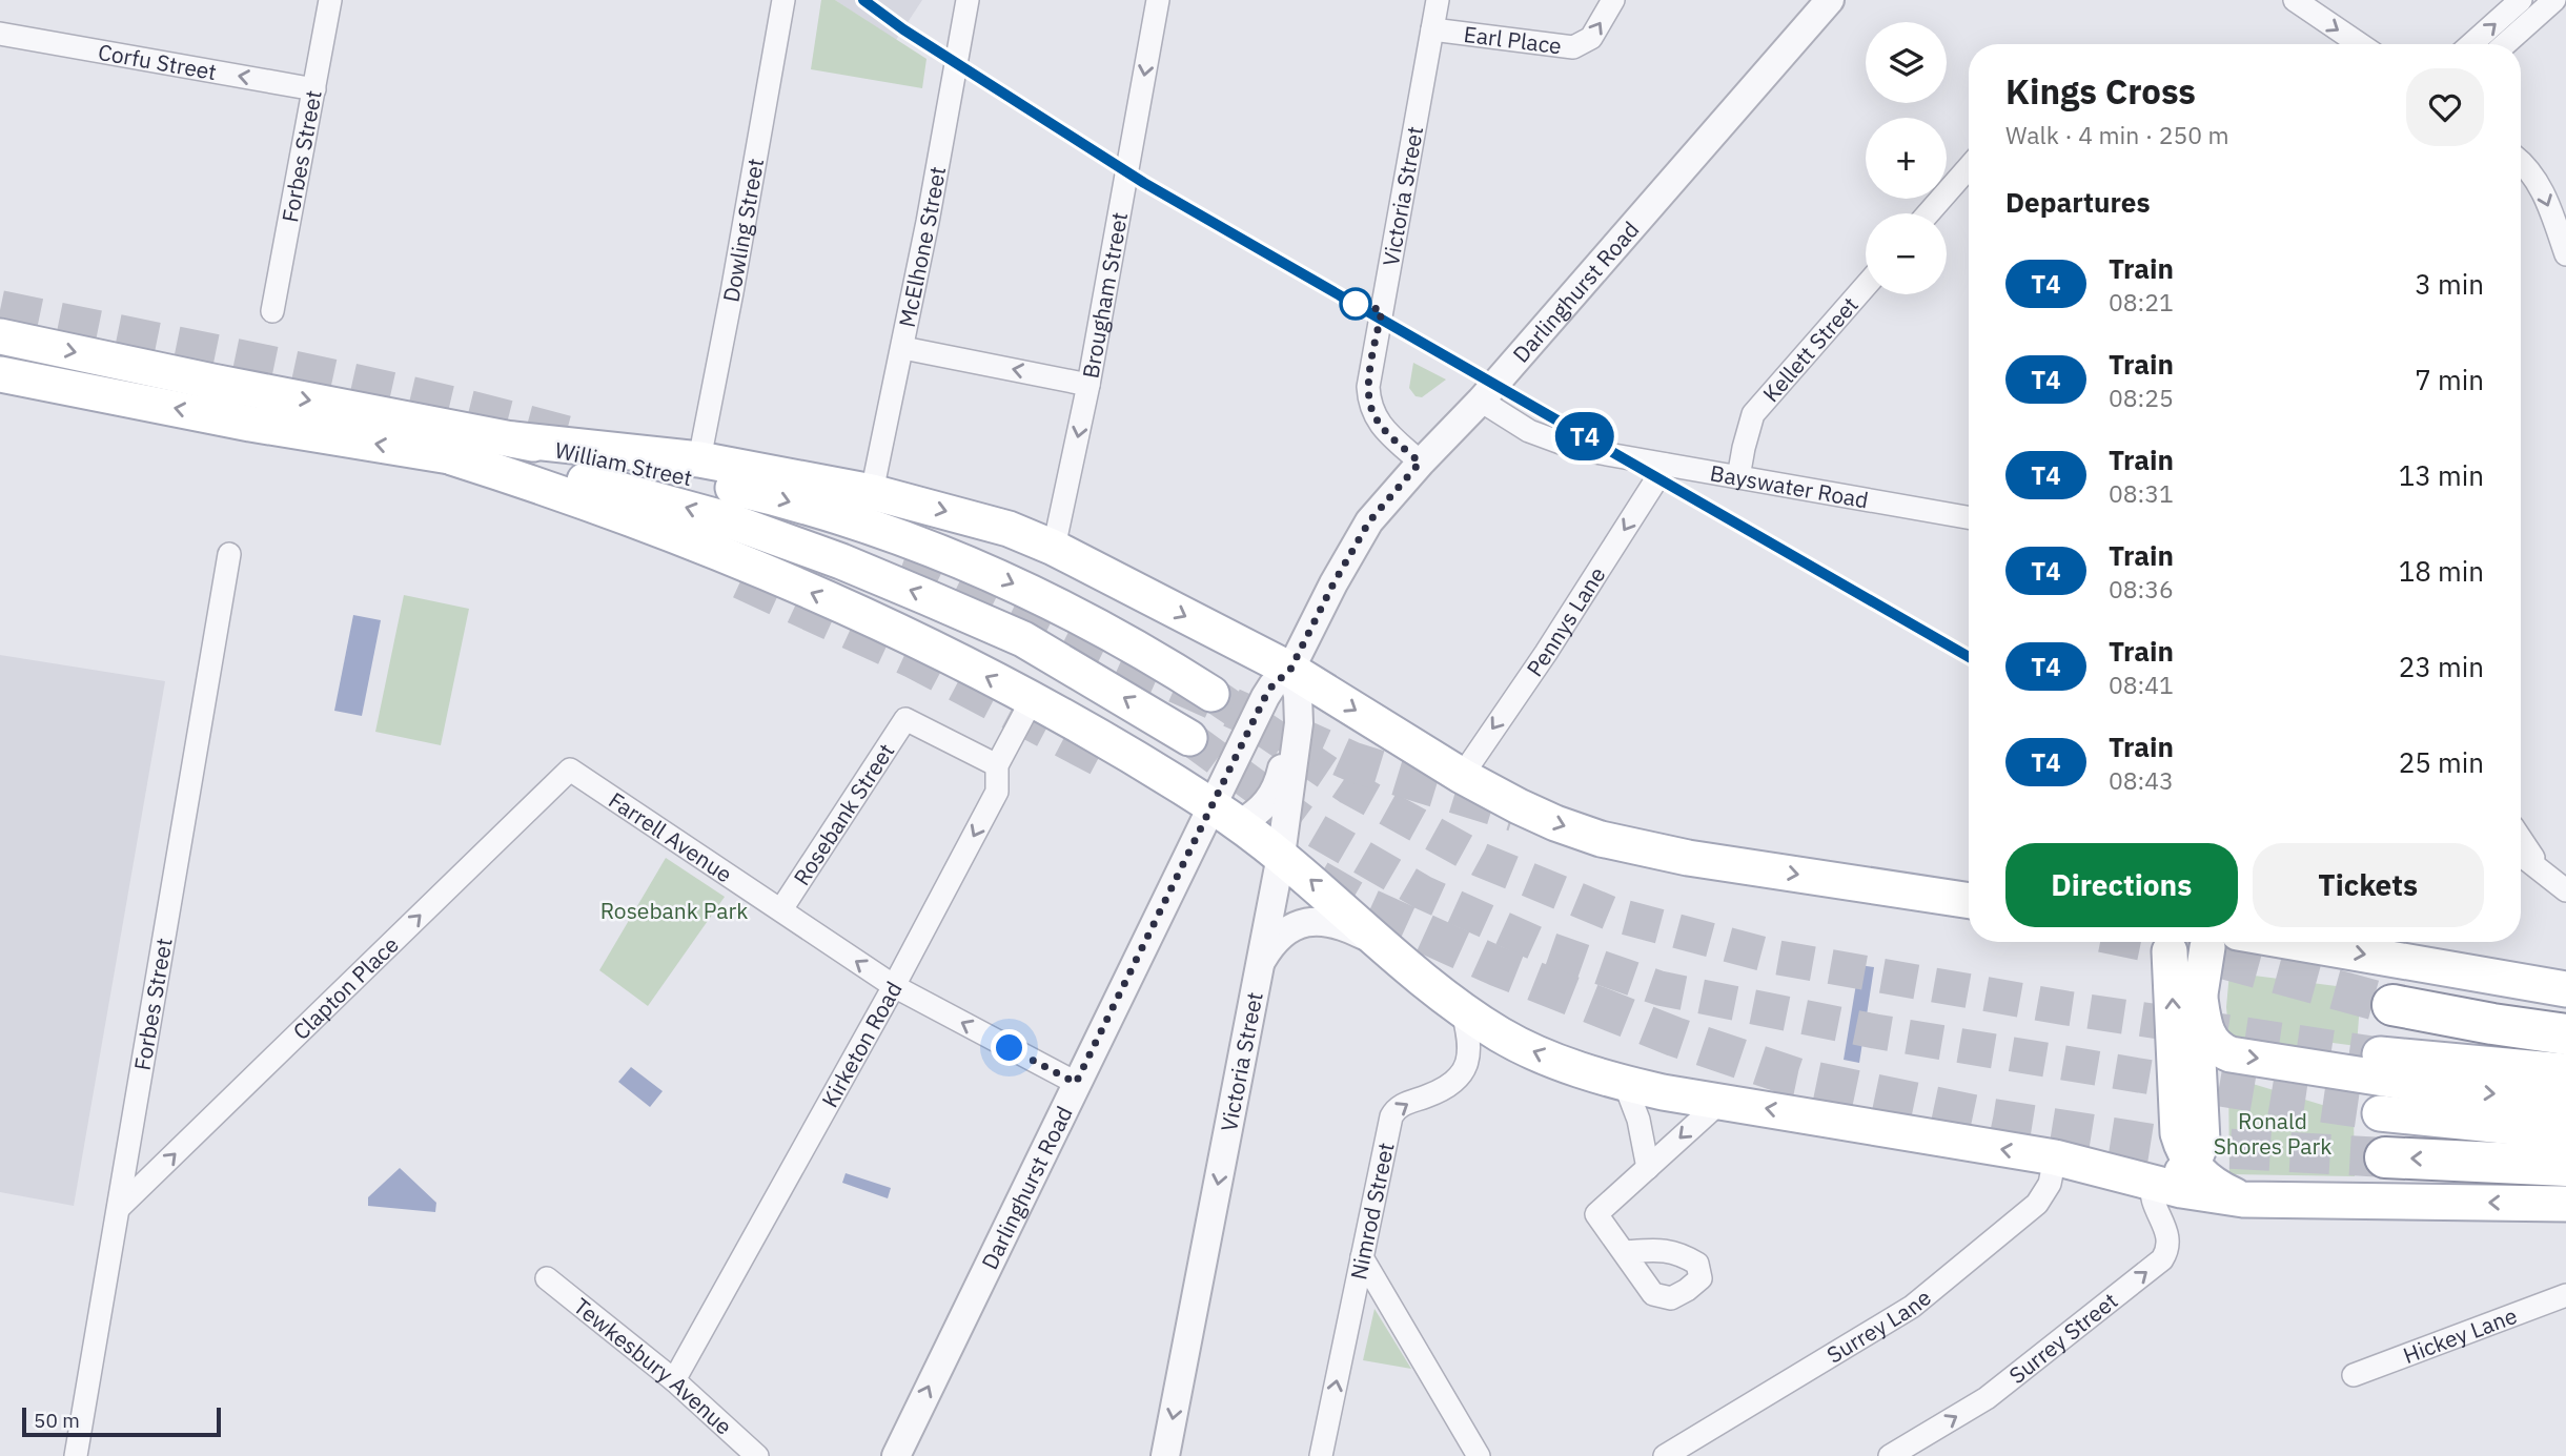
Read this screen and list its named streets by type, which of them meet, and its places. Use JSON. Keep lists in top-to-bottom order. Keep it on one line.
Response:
{"streets":{"main road":["William Street"],"street":["Earl Place","Corfu Street","Forbes Street","Victoria Street","Dowling Street","McElhone Street","Darlinghurst Road","Brougham Street","Kellett Street","Bayswater Road","Pennys Lane","Rosebank Street","Farrell Avenue","Clapton Place","Kirketon Road","Nimrod Street","Surrey Lane","Hickey Lane","Surrey Street","Tewkesbury Avenue"]},"crossings":[["Earl Place","Victoria Street"],["Corfu Street","Forbes Street"],["Forbes Street","Clapton Place"],["Victoria Street","Darlinghurst Road"],["Darlinghurst Road","Bayswater Road"],["Darlinghurst Road","Farrell Avenue"],["Kellett Street","Bayswater Road"],["Bayswater Road","Pennys Lane"],["Rosebank Street","Farrell Avenue"],["Rosebank Street","Kirketon Road"],["Farrell Avenue","Clapton Place"],["Farrell Avenue","Kirketon Road"],["Kirketon Road","Tewkesbury Avenue"]],"one_way":["Earl Place","Corfu Street","Victoria Street","Brougham Street","Pennys Lane","Farrell Avenue","Clapton Place","Nimrod Street","Surrey Street"],"parks":["Rosebank Park","Ronald Shores Park"],"scale_bar":"50 m","page":{"on_map":"T4","map_buttons":["+","−"],"heading":[["Kings Cross","Walk · 4 min · 250 m"],"Departures"],"list":[{"mark":"T4","name":"Train","note":"08:21","value":"3 min"},{"mark":"T4","name":"Train","note":"08:25","value":"7 min"},{"mark":"T4","name":"Train","note":"08:31","value":"13 min"},{"mark":"T4","name":"Train","note":"08:36","value":"18 min"},{"mark":"T4","name":"Train","note":"08:41","value":"23 min"},{"mark":"T4","name":"Train","note":"08:43","value":"25 min"}],"buttons":["Directions","Tickets"],"scale":"50 m"}}
